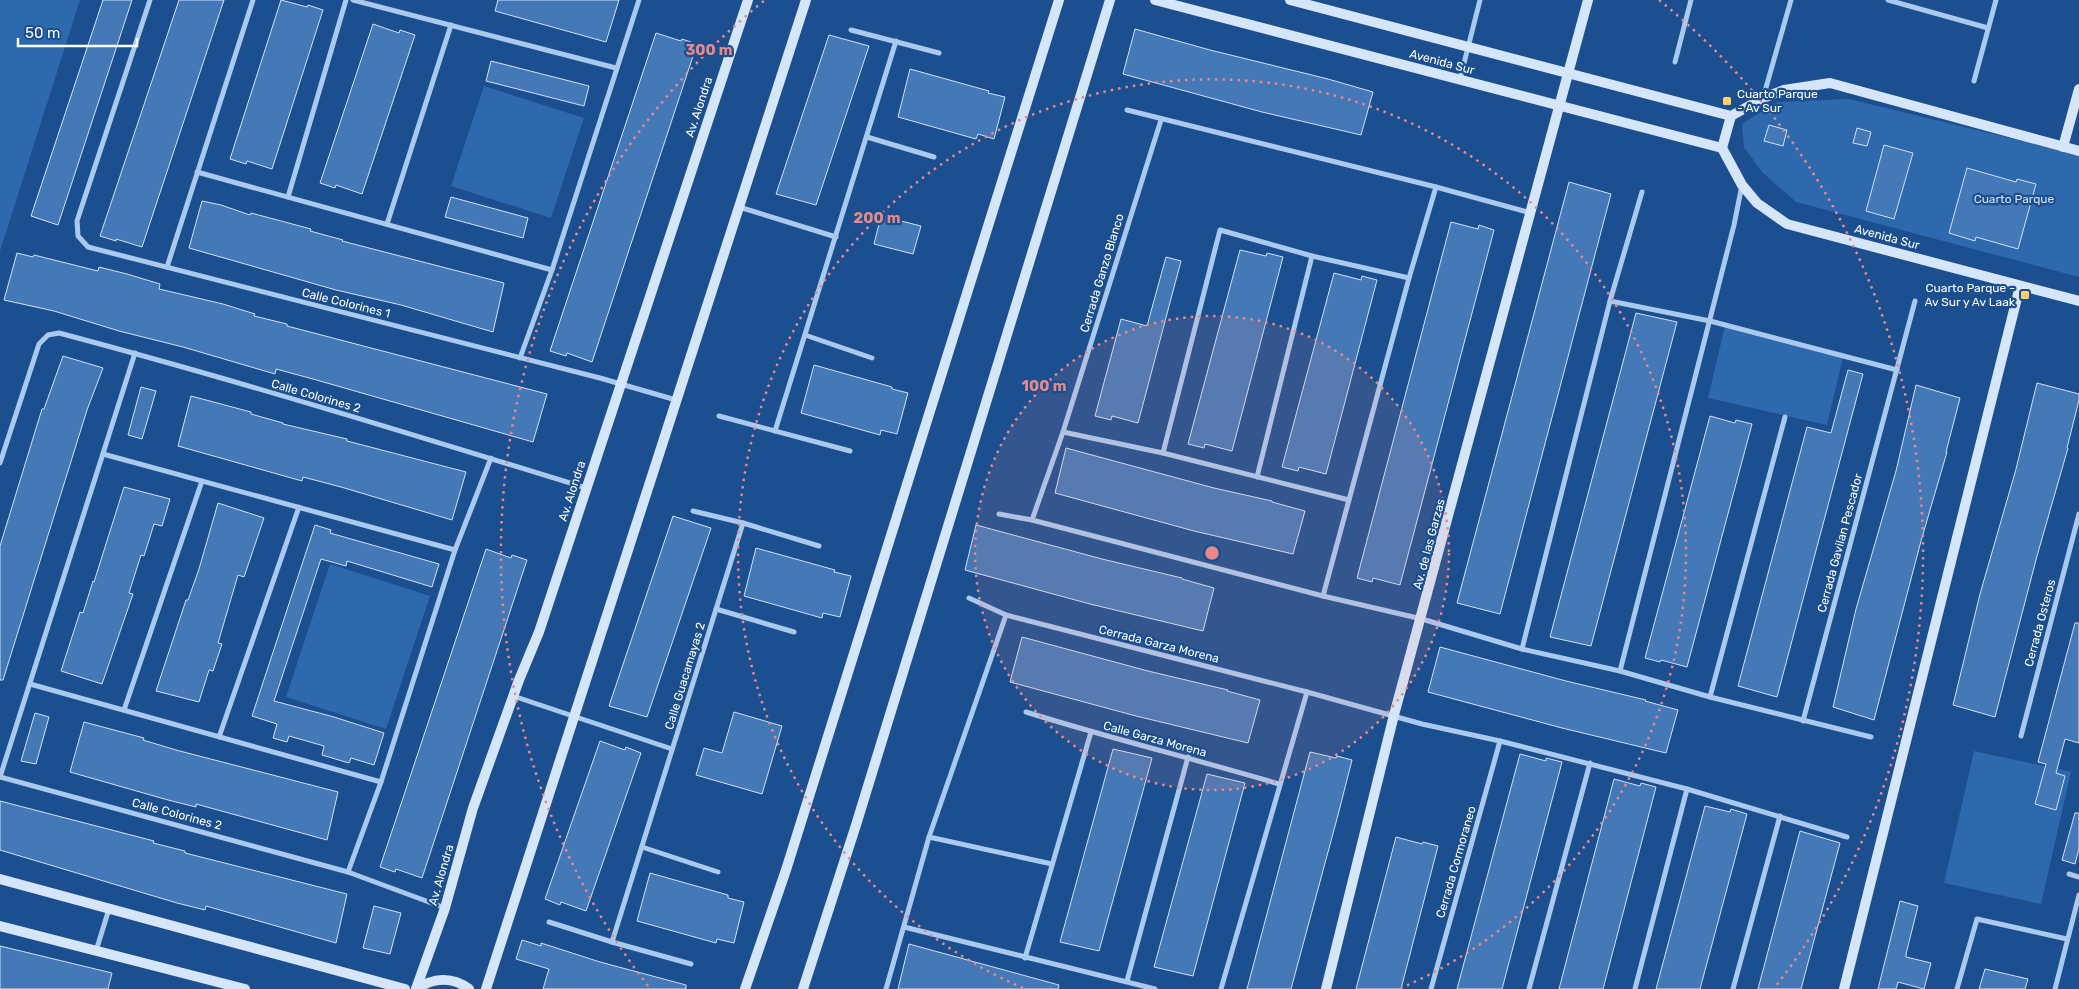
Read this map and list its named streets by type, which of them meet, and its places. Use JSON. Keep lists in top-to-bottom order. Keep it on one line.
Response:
{"streets":{"main road":["Avenida Sur","Av. Alondra","Av. de las Garzas"],"street":["Cerrada Ganzo Blanco","Calle Colorines 1","Calle Colorines 2","Cerrada Gavilan Pescador","Cerrada Osteros","Cerrada Garza Morena","Calle Guacamayas 2","Calle Garza Morena","Cerrada Cormoraneo"]},"crossings":[["Avenida Sur","Av. de las Garzas"],["Av. Alondra","Calle Colorines 1"],["Av. Alondra","Calle Colorines 2"],["Av. Alondra","Calle Guacamayas 2"],["Av. de las Garzas","Cerrada Garza Morena"]],"parks":["Cuarto Parque"],"places":{"transit":["Cuarto Parque - Av Sur","Cuarto Parque - Av Sur y Av Laak"]},"scale_bar":"50 m","rings":["300 m","200 m","100 m"]}
